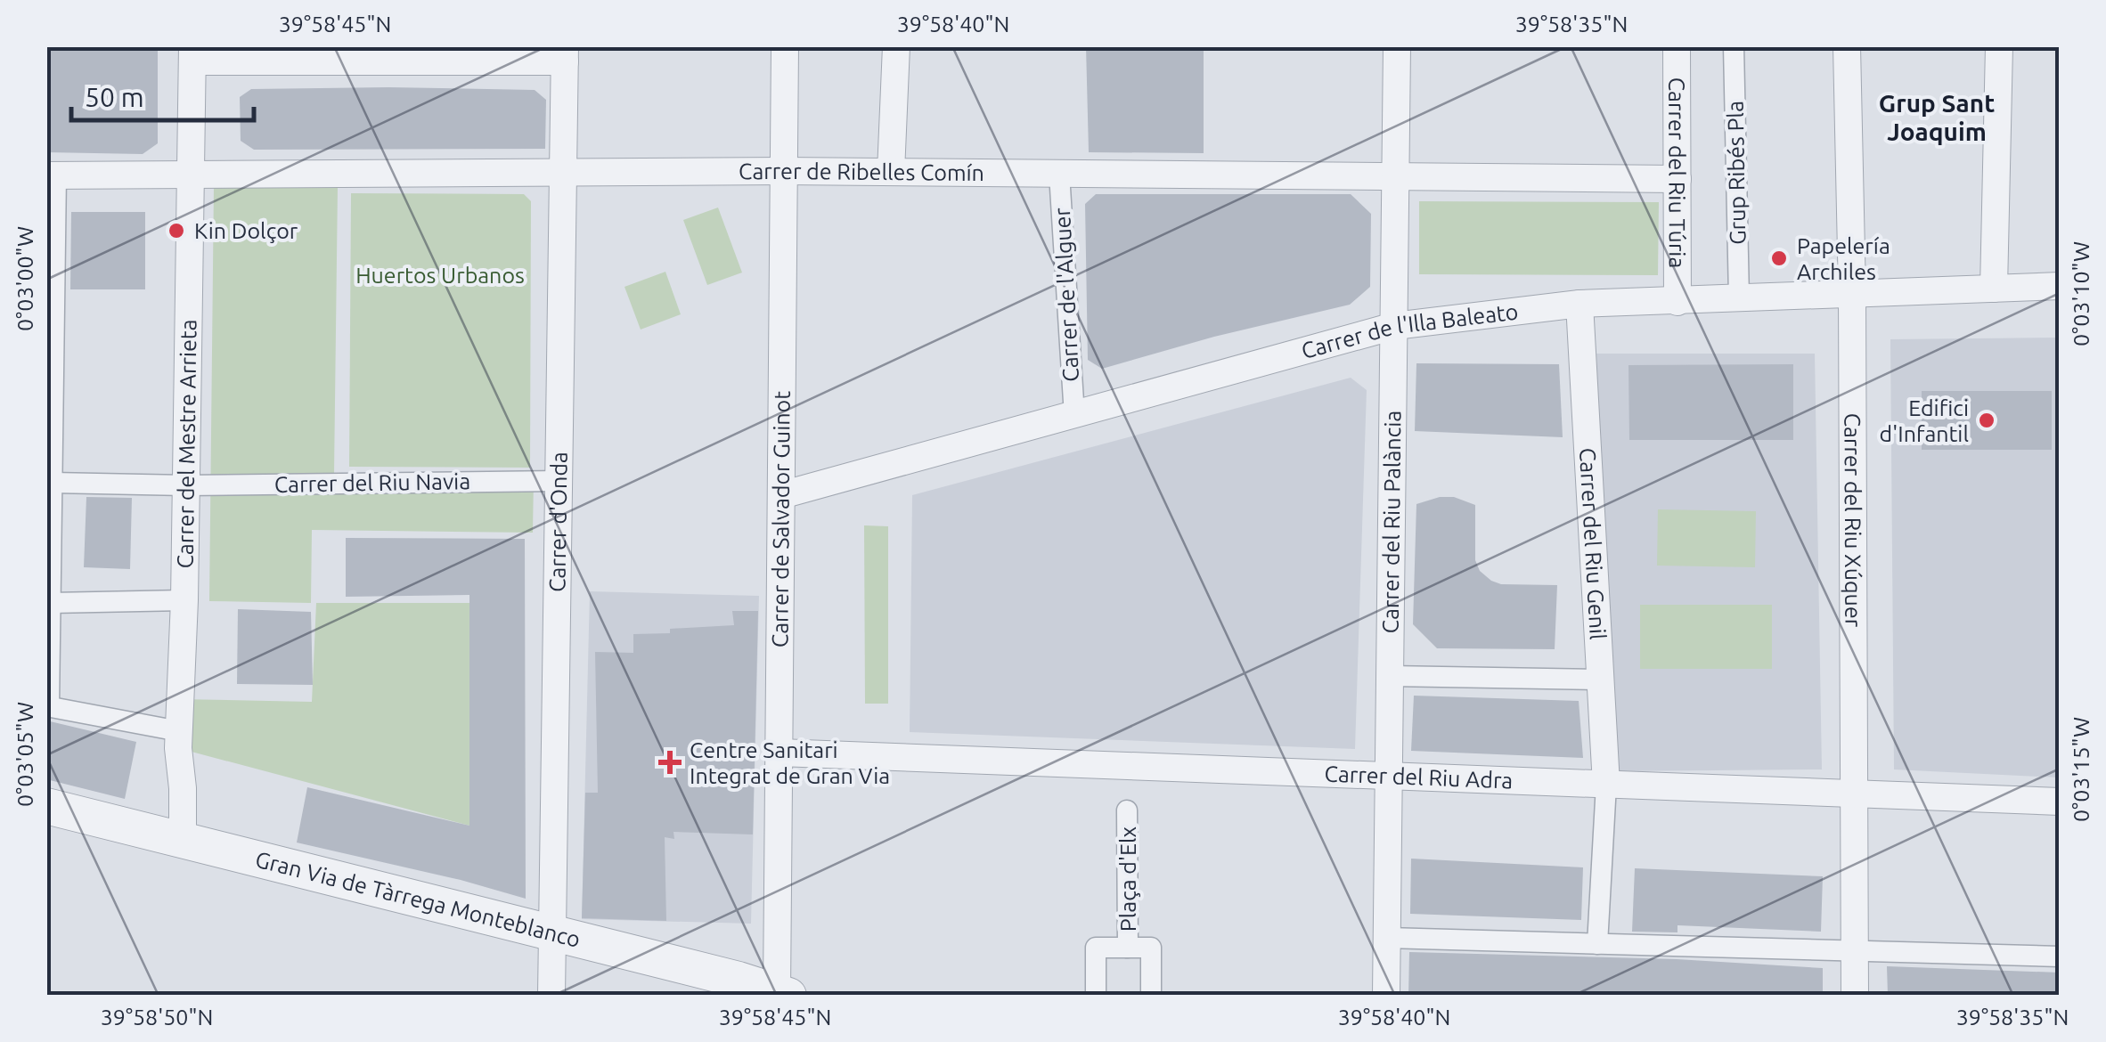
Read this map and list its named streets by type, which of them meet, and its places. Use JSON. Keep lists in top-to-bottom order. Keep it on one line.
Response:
{"streets":{"street":["Carrer de Ribelles Comín","Grup Ribés Pla","Carrer del Riu Túria","Carrer de l'Alguer","Carrer de l'Illa Baleato","Carrer del Mestre Arrieta","Carrer del Riu Navia","Carrer de Salvador Guinot","Carrer d'Onda","Carrer del Riu Palància","Carrer del Riu Xúquer","Carrer del Riu Genil","Carrer del Riu Adra","Plaça d'Elx","Gran Via de Tàrrega Monteblanco"]},"crossings":[["Carrer de Ribelles Comín","Carrer del Riu Túria"],["Carrer de Ribelles Comín","Carrer de l'Alguer"],["Carrer de Ribelles Comín","Carrer del Mestre Arrieta"],["Carrer de Ribelles Comín","Carrer de Salvador Guinot"],["Carrer de Ribelles Comín","Carrer d'Onda"],["Carrer de Ribelles Comín","Carrer del Riu Palància"],["Grup Ribés Pla","Carrer de l'Illa Baleato"],["Carrer del Riu Túria","Carrer de l'Illa Baleato"],["Carrer de l'Alguer","Carrer de l'Illa Baleato"],["Carrer de l'Illa Baleato","Carrer de Salvador Guinot"],["Carrer de l'Illa Baleato","Carrer del Riu Palància"],["Carrer de l'Illa Baleato","Carrer del Riu Xúquer"],["Carrer de l'Illa Baleato","Carrer del Riu Genil"],["Carrer del Mestre Arrieta","Carrer del Riu Navia"],["Carrer del Mestre Arrieta","Gran Via de Tàrrega Monteblanco"],["Carrer del Riu Navia","Carrer d'Onda"],["Carrer de Salvador Guinot","Carrer del Riu Adra"],["Carrer de Salvador Guinot","Gran Via de Tàrrega Monteblanco"],["Carrer d'Onda","Gran Via de Tàrrega Monteblanco"],["Carrer del Riu Palància","Carrer del Riu Adra"],["Carrer del Riu Xúquer","Carrer del Riu Adra"],["Carrer del Riu Genil","Carrer del Riu Adra"]],"districts":["Grup Sant Joaquim"],"parks":["Huertos Urbanos"],"places":{"other":["Kin Dolçor","Papelería Archiles","Edifici d'Infantil"],"health":["Centre Sanitari Integrat de Gran Via"]},"scale_bar":"50 m","coordinates":["39°58'45\"N","39°58'40\"N","39°58'35\"N","0°03'00\"W","0°03'10\"W","0°03'05\"W","0°03'15\"W","39°58'50\"N"]}
